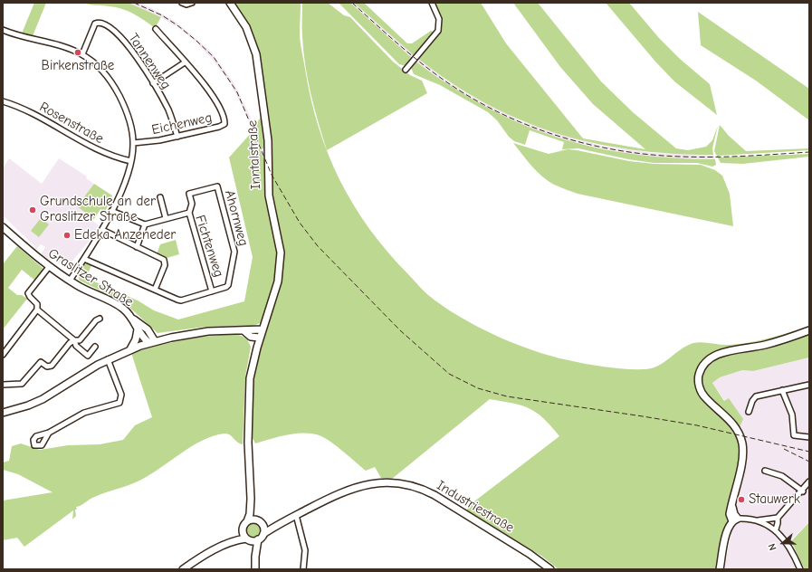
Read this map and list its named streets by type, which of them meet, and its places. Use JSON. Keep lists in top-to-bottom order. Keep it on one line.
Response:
{"streets":{"street":["Tannenweg","Rosenstraße","Eichenweg","Inntalstraße","Ahornweg","Fichtenweg","Graslitzer Straße","Industriestraße"]},"crossings":[["Tannenweg","Eichenweg"],["Ahornweg","Fichtenweg"]],"places":["Birkenstraße","Grundschule an der Graslitzer Straße","Edeka Anzeneder","Stauwerk"],"north":"left"}
